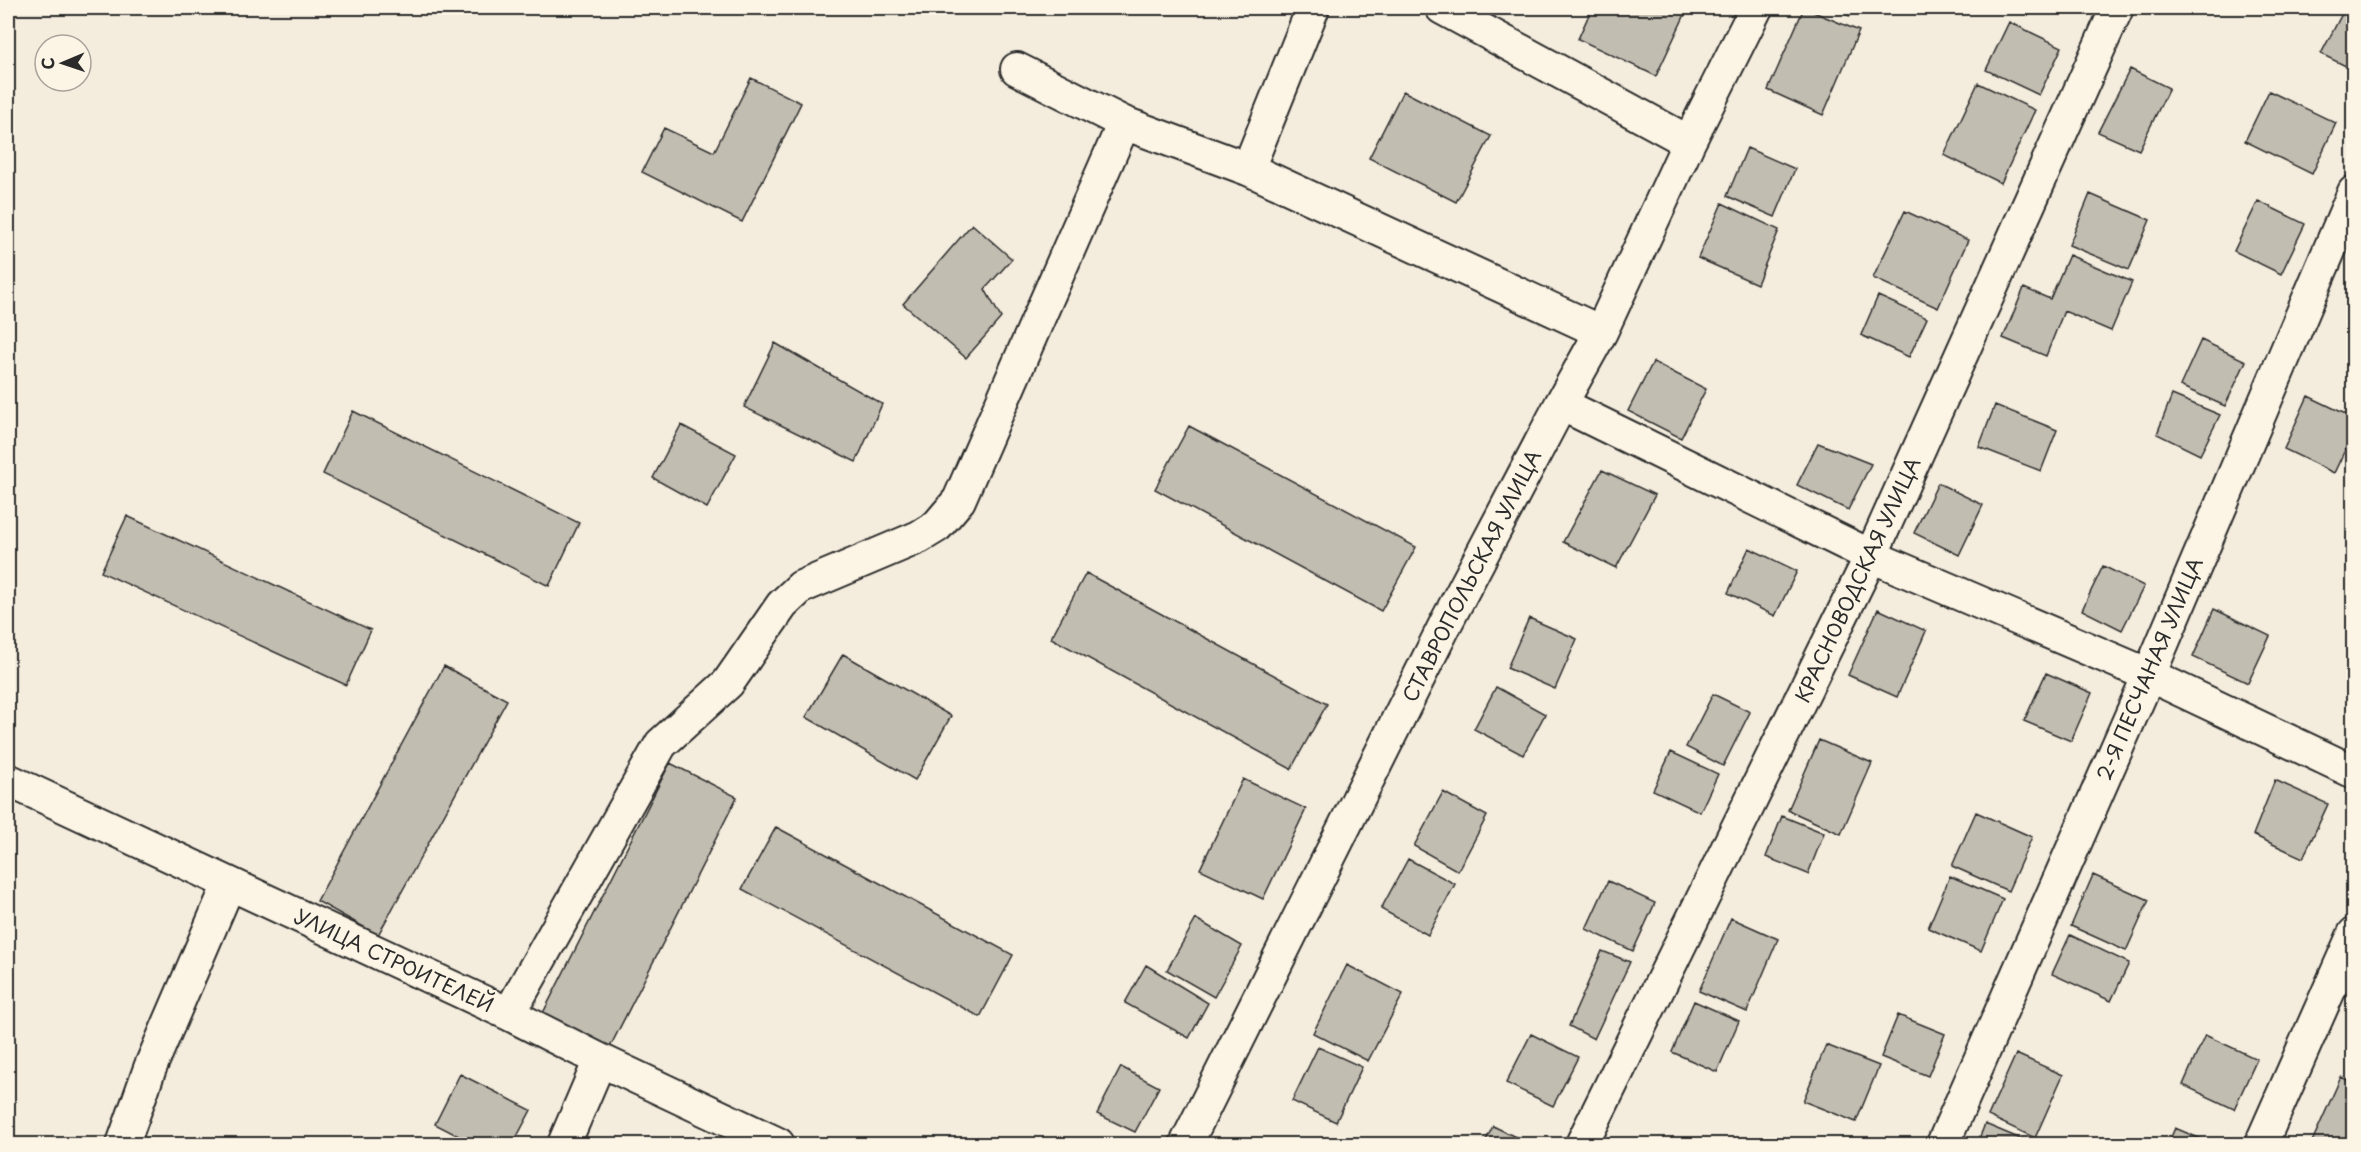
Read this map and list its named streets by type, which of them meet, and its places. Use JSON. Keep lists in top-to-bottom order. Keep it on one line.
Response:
{"streets":{"street":["СТАВРОПОЛЬСКАЯ УЛИЦА","КРАСНОВОДСКАЯ УЛИЦА","2-Я ПЕСЧАНАЯ УЛИЦА","УЛИЦА СТРОИТЕЛЕЙ"]},"north":"left"}
